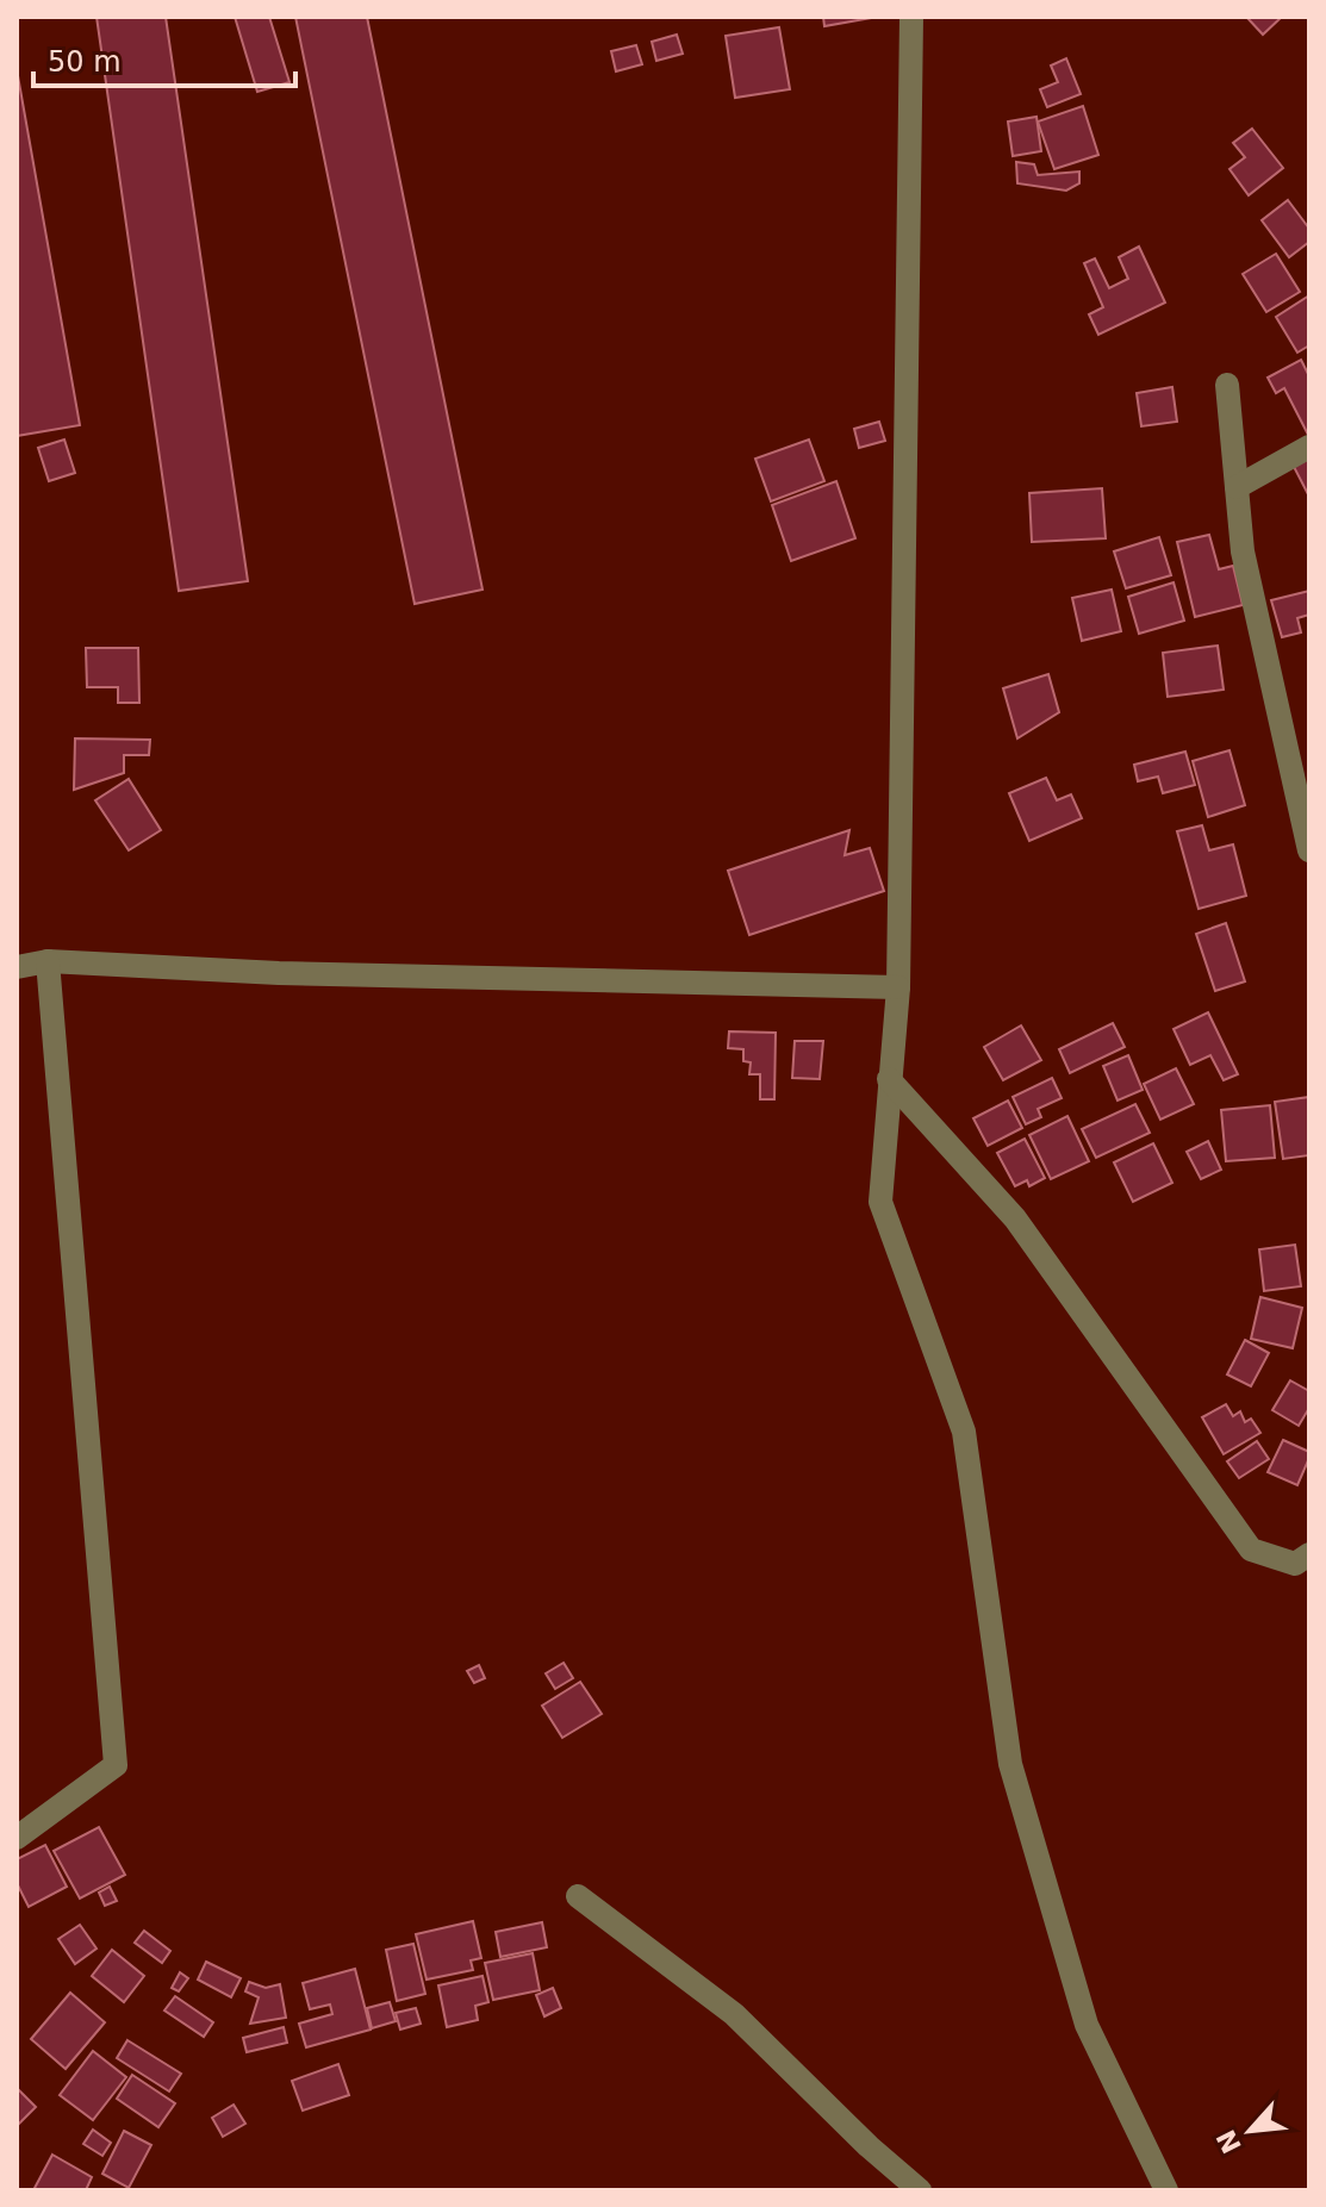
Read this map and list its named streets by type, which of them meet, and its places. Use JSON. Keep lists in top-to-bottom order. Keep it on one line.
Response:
{"scale_bar":"50 m","north":"bottom left"}
